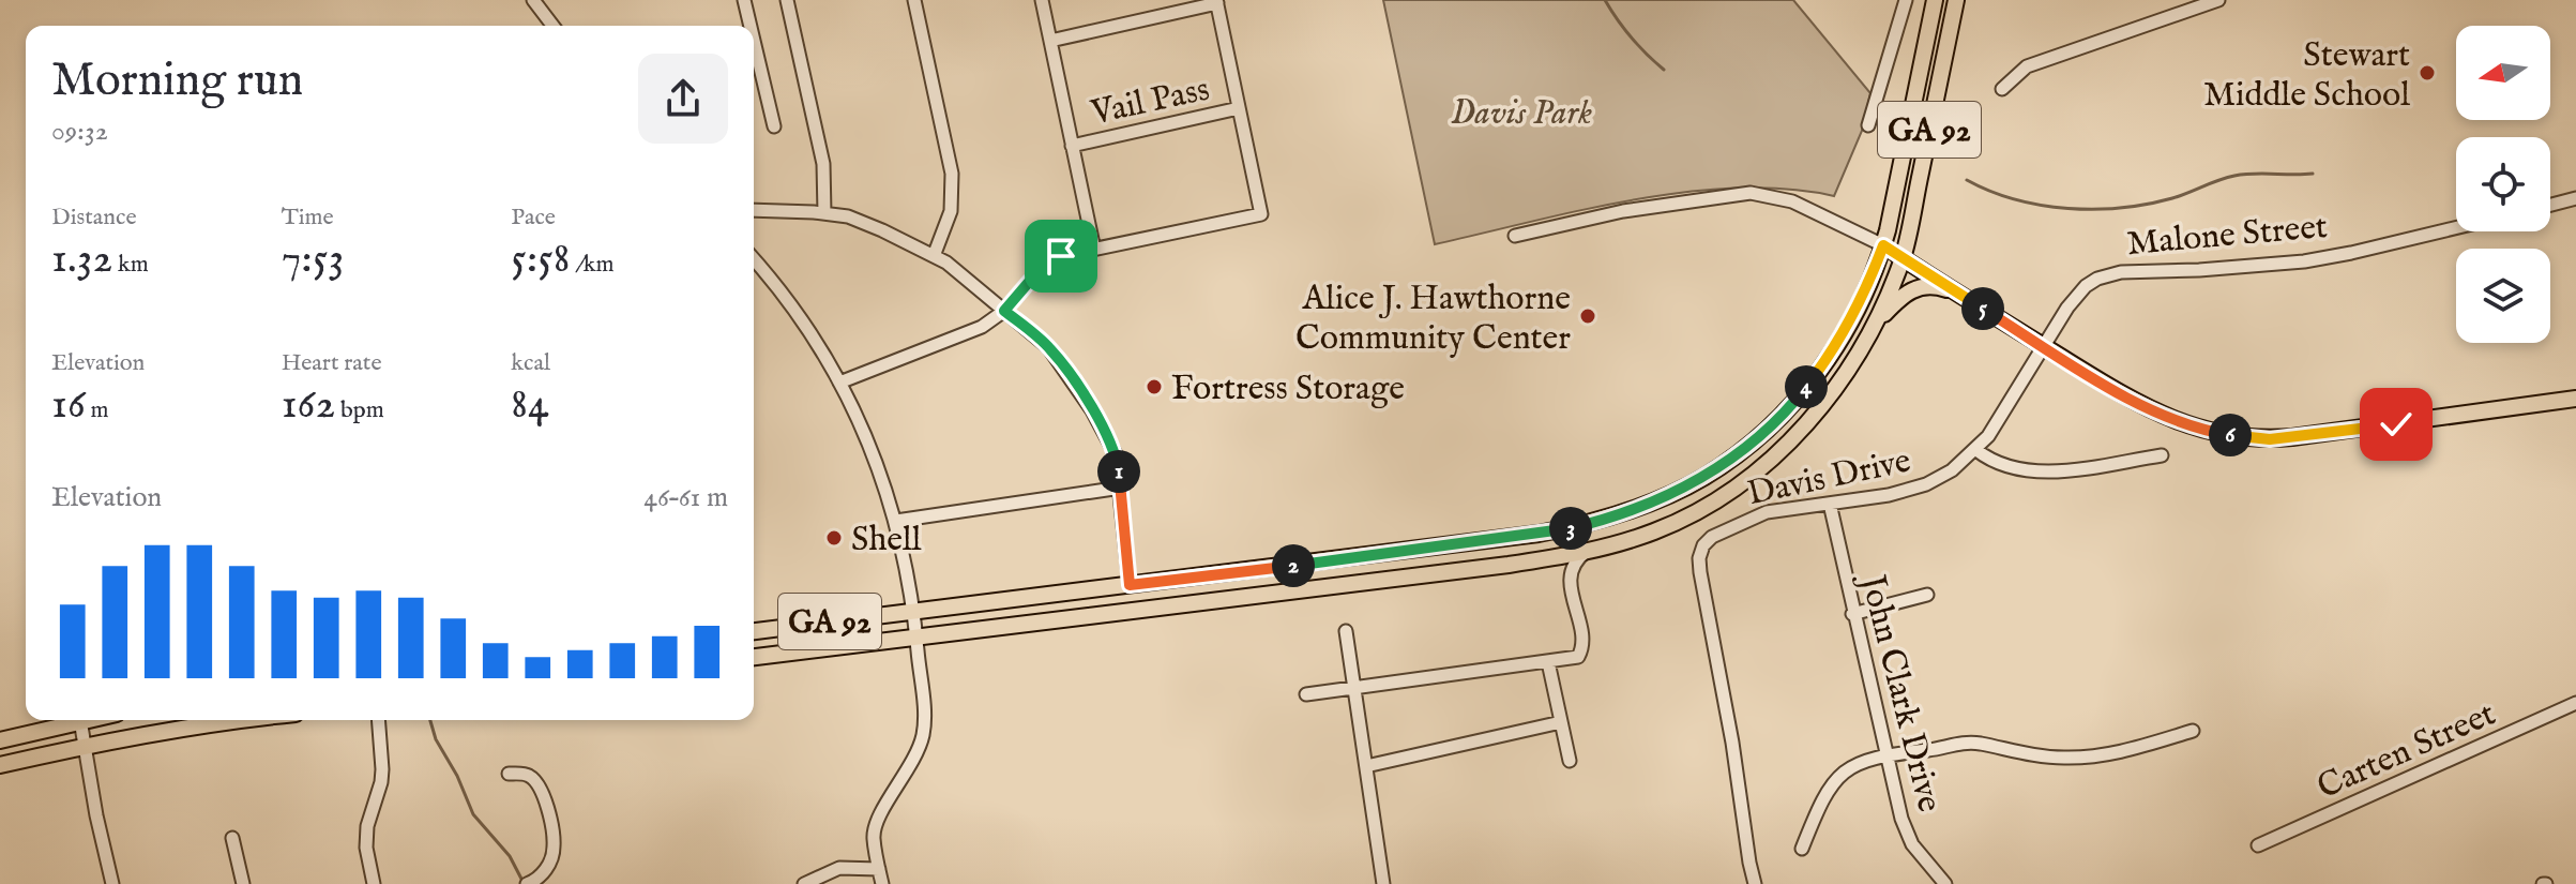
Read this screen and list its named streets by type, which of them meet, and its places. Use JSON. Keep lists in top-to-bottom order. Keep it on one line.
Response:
{"streets":{"main road":["GA 92"],"street":["Vail Pass","Malone Street","Davis Drive","John Clark Drive","Carten Street"]},"crossings":[["Malone Street","Davis Drive"],["Davis Drive","John Clark Drive"]],"parks":["Davis Park"],"places":["Stewart Middle School","Alice J. Hawthorne Community Center","Fortress Storage","Shell"],"north":"left","page":{"heading":["Morning run","09:32"],"stats":[["Distance","1.32 km"],["Time","7:53"],["Pace","5:58 /km"],["Elevation","16 m"],["Heart rate","162 bpm"],["kcal","84"]],"pins":["5","4","6","1","3","2"],"chart":["Elevation","46–61 m"]}}
